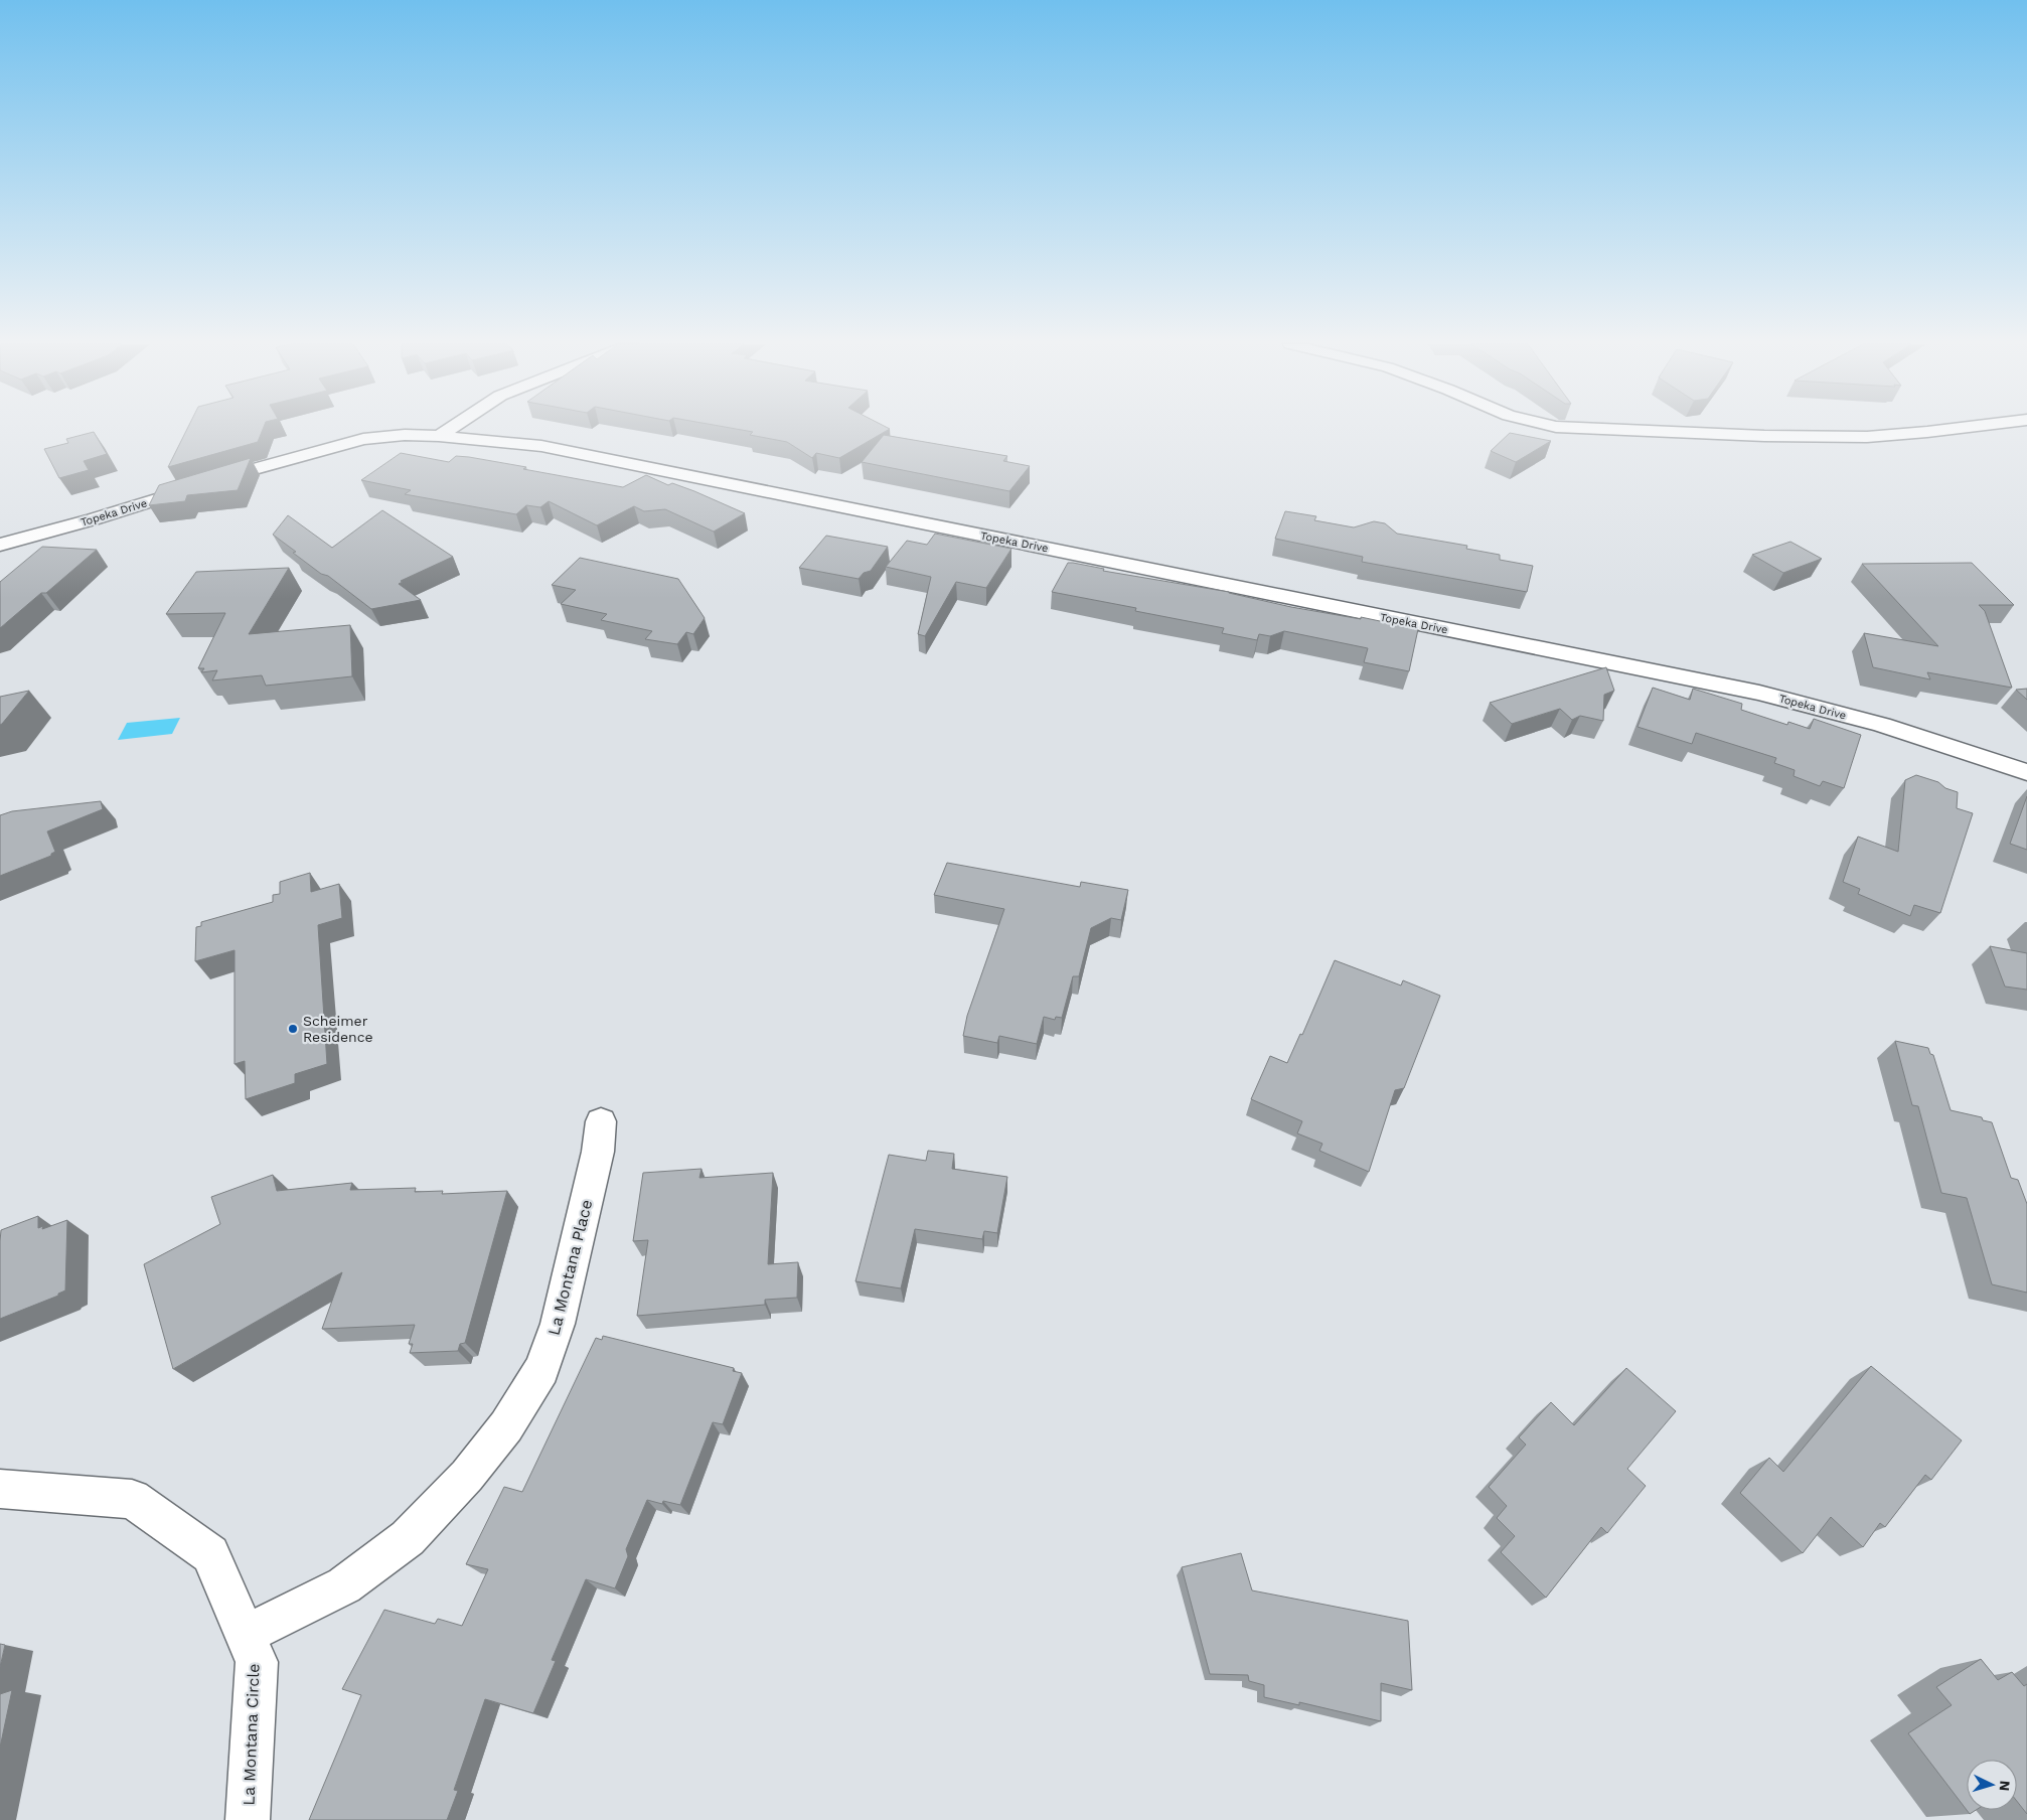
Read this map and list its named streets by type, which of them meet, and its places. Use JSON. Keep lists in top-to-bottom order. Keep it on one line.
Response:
{"streets":{"street":["Topeka Drive","La Montana Place","La Montana Circle"]},"crossings":[["La Montana Place","La Montana Circle"]],"places":["Scheimer Residence"],"north":"right"}
